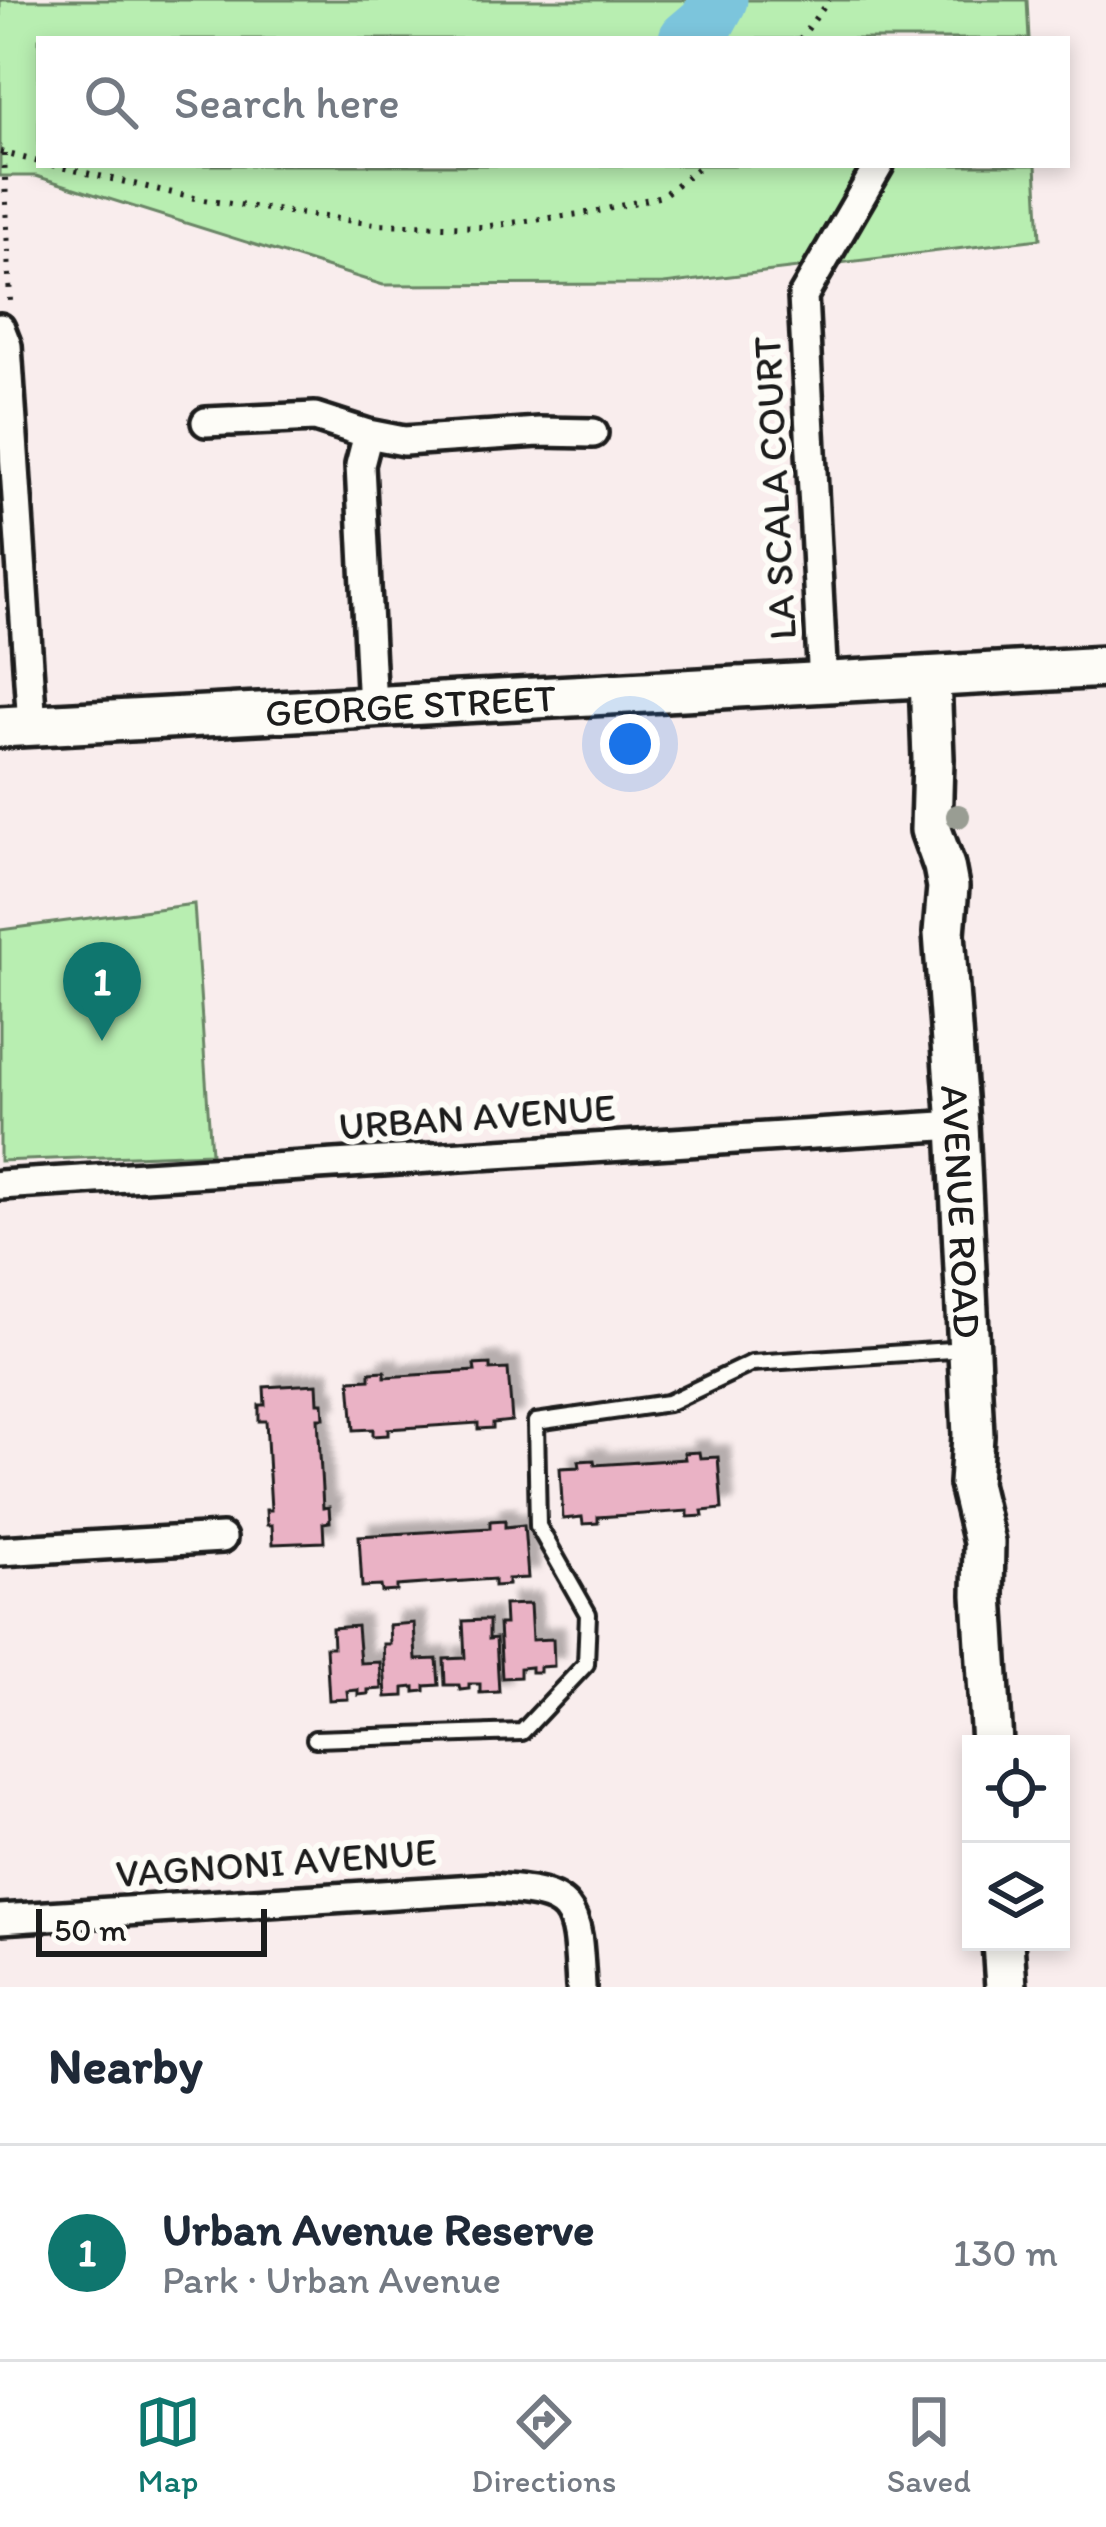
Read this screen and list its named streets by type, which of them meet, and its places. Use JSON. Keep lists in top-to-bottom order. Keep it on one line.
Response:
{"streets":{"street":["LA SCALA COURT","GEORGE STREET","URBAN AVENUE","AVENUE ROAD","VAGNONI AVENUE"]},"crossings":[["LA SCALA COURT","GEORGE STREET"],["GEORGE STREET","AVENUE ROAD"],["URBAN AVENUE","AVENUE ROAD"]],"scale_bar":"50 m","page":{"search":"Search here","pins":"1","scale":"50 m","heading":"Nearby","list":[{"mark":"1","name":"Urban Avenue Reserve","note":"Park · Urban Avenue","value":"130 m"}],"nav":["Map","Directions","Saved"]}}
